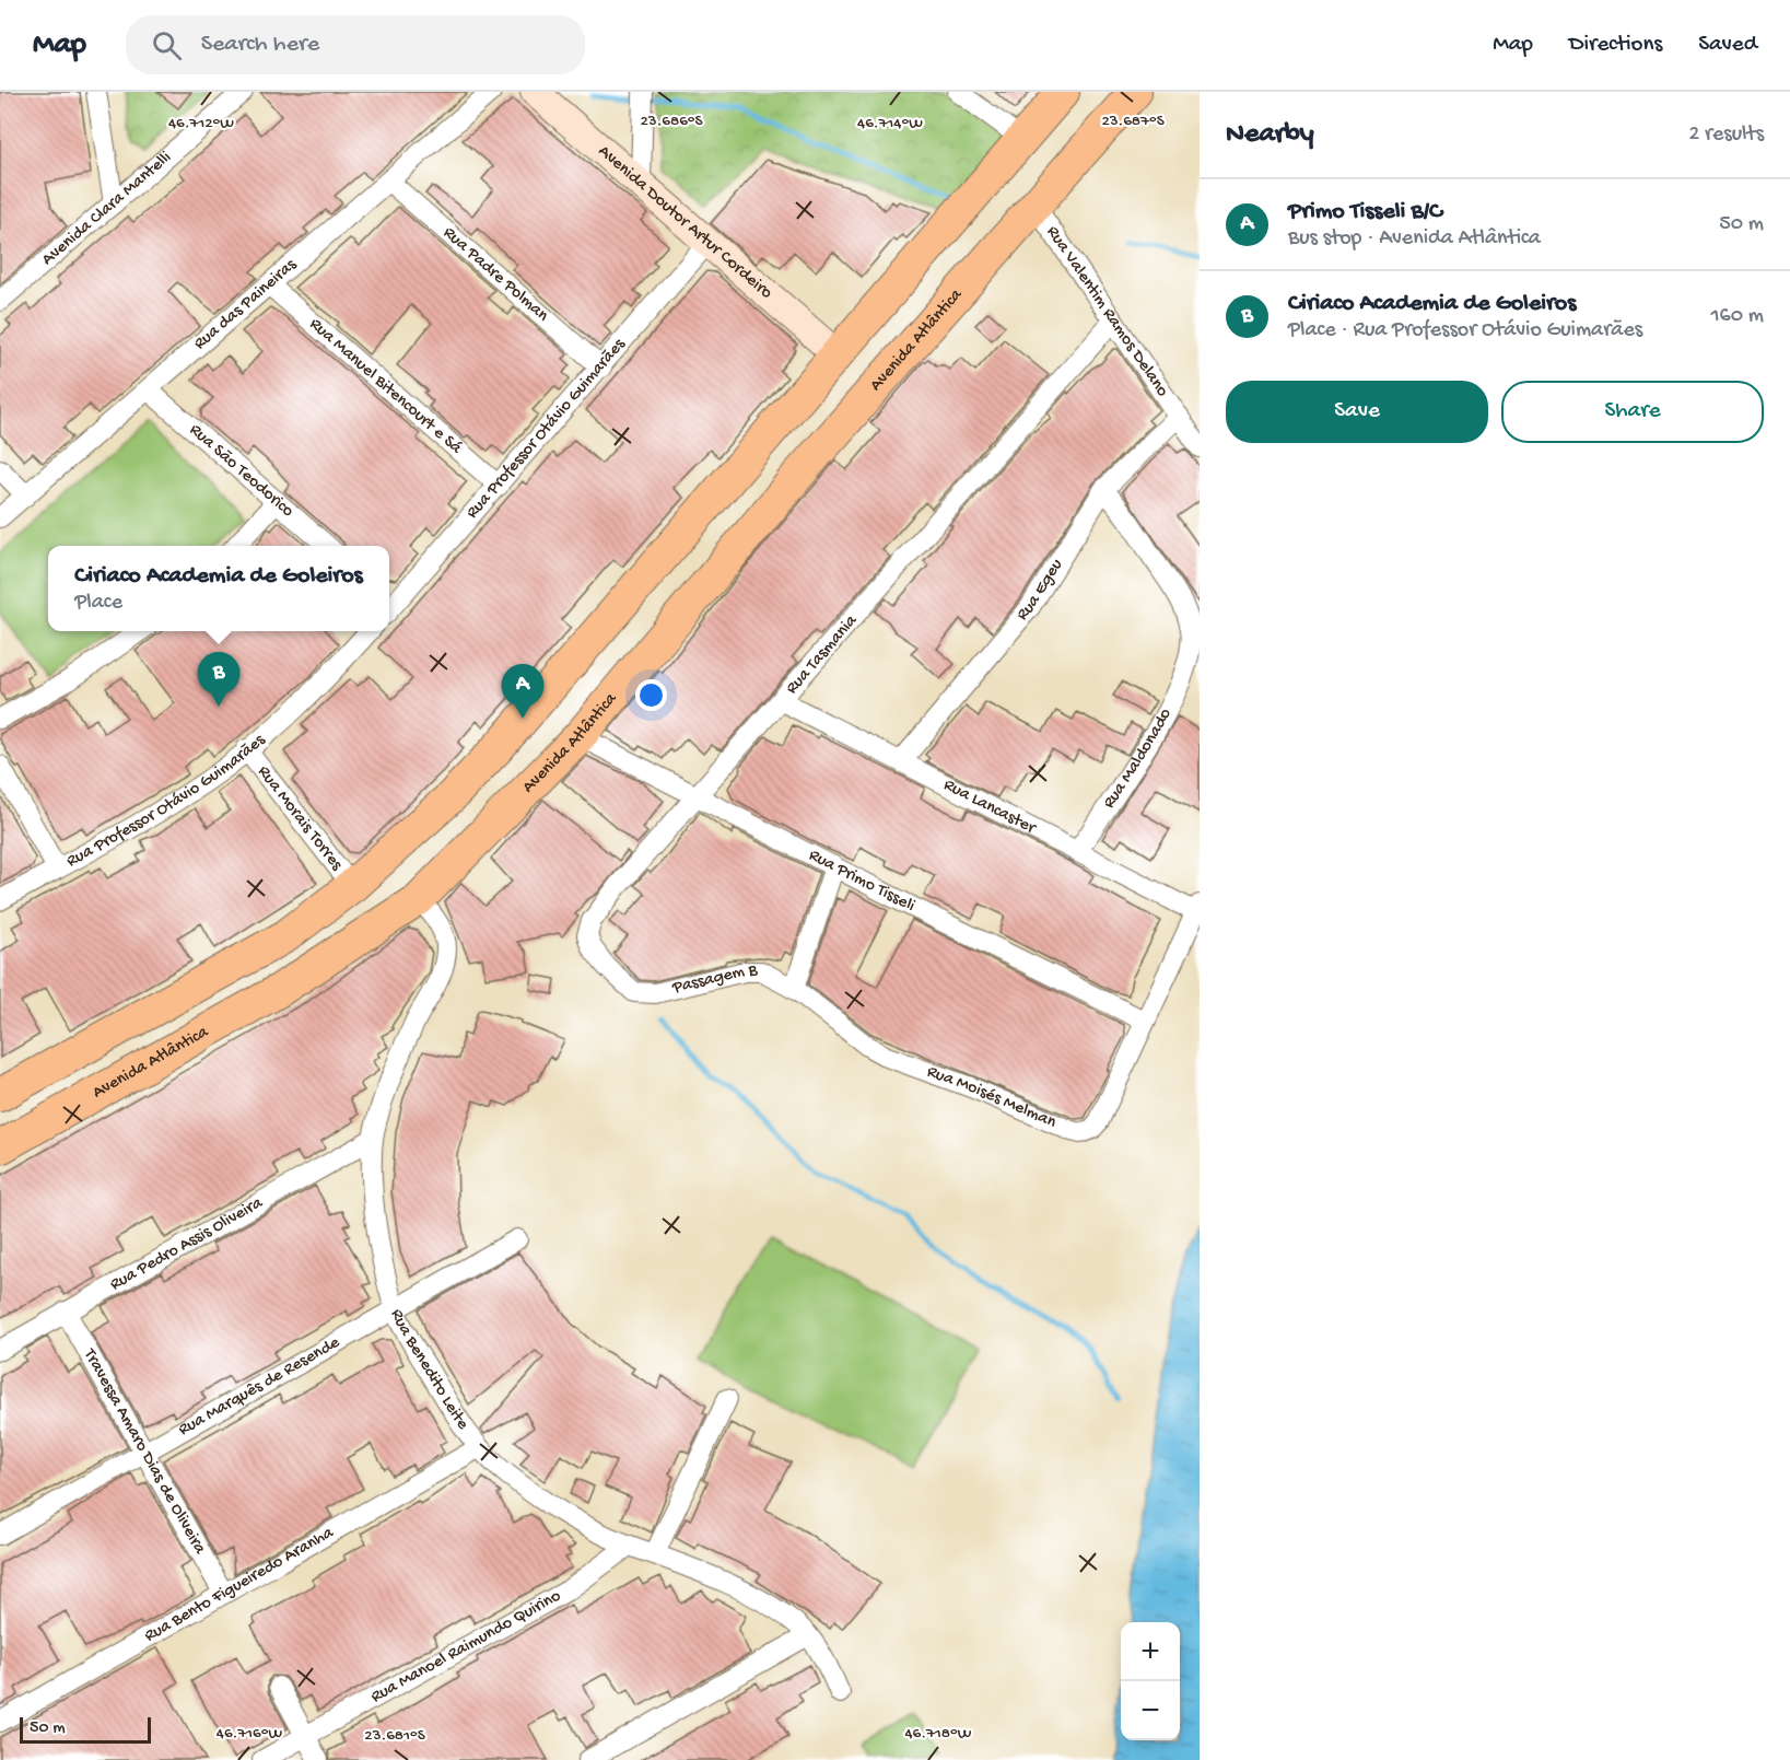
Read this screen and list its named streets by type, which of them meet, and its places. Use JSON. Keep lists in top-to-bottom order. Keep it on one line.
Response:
{"streets":{"main road":["Avenida Atlântica"],"street":["Avenida Clara Mantelli","Avenida Doutor Artur Cordeiro","Rua Padre Polman","Rua das Paineiras","Rua Valentim Ramos Delano","Rua Manuel Bitencourt e Sá","Rua Professor Otávio Guimarães","Rua São Teodorico","Rua Egeu","Rua Tasmania","Rua Maldonado","Rua Lancaster","Rua Morais Torres","Rua Primo Tisseli","Passagem B","Rua Moisés Melman","Rua Pedro Assis Oliveira","Rua Benedito Leite","Rua Marquês de Resende","Travessa Amaro Dias de Oliveira","Rua Bento Figueiredo Aranha","Rua Manoel Raimundo Quirino"]},"crossings":[["Avenida Doutor Artur Cordeiro","Rua Professor Otávio Guimarães"],["Rua Padre Polman","Rua das Paineiras"],["Rua Padre Polman","Rua Professor Otávio Guimarães"],["Rua das Paineiras","Rua Manuel Bitencourt e Sá"],["Rua das Paineiras","Rua São Teodorico"],["Rua Valentim Ramos Delano","Avenida Atlântica"],["Rua Valentim Ramos Delano","Rua Egeu"],["Rua Valentim Ramos Delano","Rua Tasmania"],["Avenida Atlântica","Rua Primo Tisseli"],["Avenida Atlântica","Rua Benedito Leite"],["Rua Manuel Bitencourt e Sá","Rua Professor Otávio Guimarães"],["Rua Professor Otávio Guimarães","Rua Morais Torres"],["Rua Egeu","Rua Maldonado"],["Rua Egeu","Rua Lancaster"],["Rua Tasmania","Rua Lancaster"],["Rua Tasmania","Rua Primo Tisseli"],["Rua Tasmania","Passagem B"],["Rua Maldonado","Rua Lancaster"],["Rua Primo Tisseli","Rua Moisés Melman"],["Passagem B","Rua Moisés Melman"],["Rua Pedro Assis Oliveira","Rua Benedito Leite"],["Rua Pedro Assis Oliveira","Travessa Amaro Dias de Oliveira"],["Rua Benedito Leite","Rua Marquês de Resende"],["Rua Benedito Leite","Rua Bento Figueiredo Aranha"],["Rua Benedito Leite","Rua Manoel Raimundo Quirino"],["Rua Marquês de Resende","Travessa Amaro Dias de Oliveira"],["Travessa Amaro Dias de Oliveira","Rua Bento Figueiredo Aranha"]],"scale_bar":"50 m","page":{"header":"Map","search":"Search here","nav":["Map","Directions","Saved"],"heading":["Nearby","2 results"],"list":[{"mark":"A","name":"Primo Tisseli B/C","note":"Bus stop · Avenida Atlântica","value":"50 m"},{"mark":"B","name":"Ciriaco Academia de Goleiros","note":"Place · Rua Professor Otávio Guimarães","value":"160 m"}],"buttons":["Save","Share"],"popup":["Ciriaco Academia de Goleiros","Place"],"pins":["B","A"],"map_buttons":["+","−"],"scale":"50 m"},"coordinates":["23.687°S","23.686°S","46.712°W","46.714°W","46.716°W","46.718°W","23.681°S"]}
